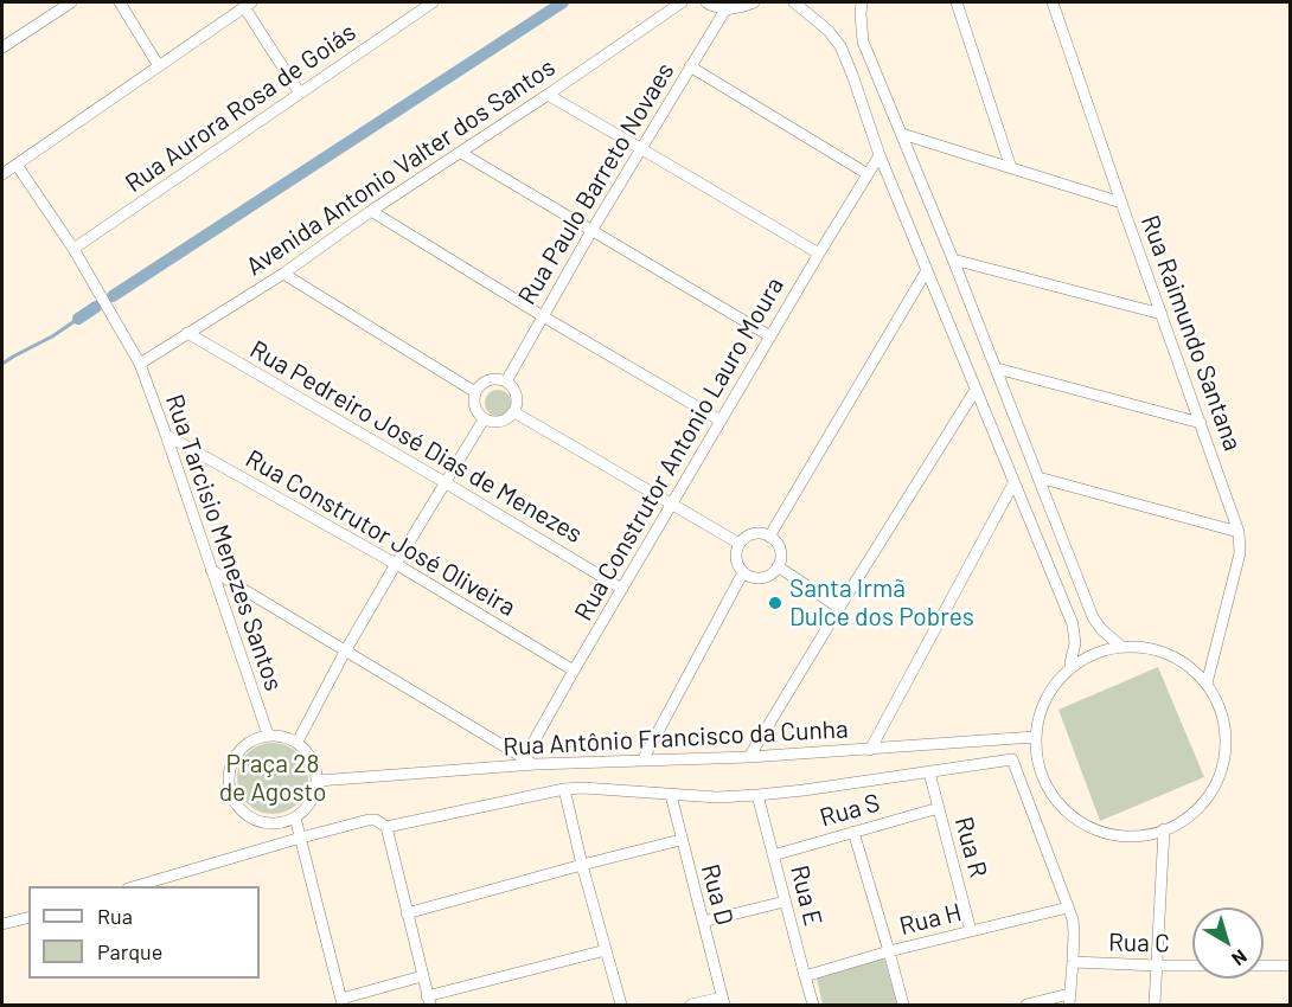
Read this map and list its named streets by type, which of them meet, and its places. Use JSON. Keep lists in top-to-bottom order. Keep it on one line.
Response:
{"streets":{"street":["Rua Aurora Rosa de Goiás","Avenida Antonio Valter dos Santos","Rua Paulo Barreto Novaes","Rua Raimundo Santana","Rua Pedreiro José Dias de Menezes","Rua Construtor Antonio Lauro Moura","Rua Construtor José Oliveira","Rua Tarcisio Menezes Santos","Rua Antônio Francisco da Cunha","Rua S","Rua R","Rua D","Rua E","Rua H","Rua C"]},"crossings":[["Rua Aurora Rosa de Goiás","Rua Tarcisio Menezes Santos"],["Avenida Antonio Valter dos Santos","Rua Pedreiro José Dias de Menezes"],["Avenida Antonio Valter dos Santos","Rua Tarcisio Menezes Santos"],["Rua Raimundo Santana","Rua Antônio Francisco da Cunha"],["Rua Pedreiro José Dias de Menezes","Rua Construtor Antonio Lauro Moura"],["Rua Construtor Antonio Lauro Moura","Rua Construtor José Oliveira"],["Rua Construtor Antonio Lauro Moura","Rua Antônio Francisco da Cunha"],["Rua Construtor José Oliveira","Rua Tarcisio Menezes Santos"],["Rua Tarcisio Menezes Santos","Rua Antônio Francisco da Cunha"],["Rua S","Rua R"],["Rua S","Rua E"],["Rua R","Rua H"],["Rua E","Rua H"]],"parks":["Praça 28 de Agosto"],"places":["Santa Irmã Dulce dos Pobres"],"legend":["Rua","Parque"],"north":"bottom right"}
